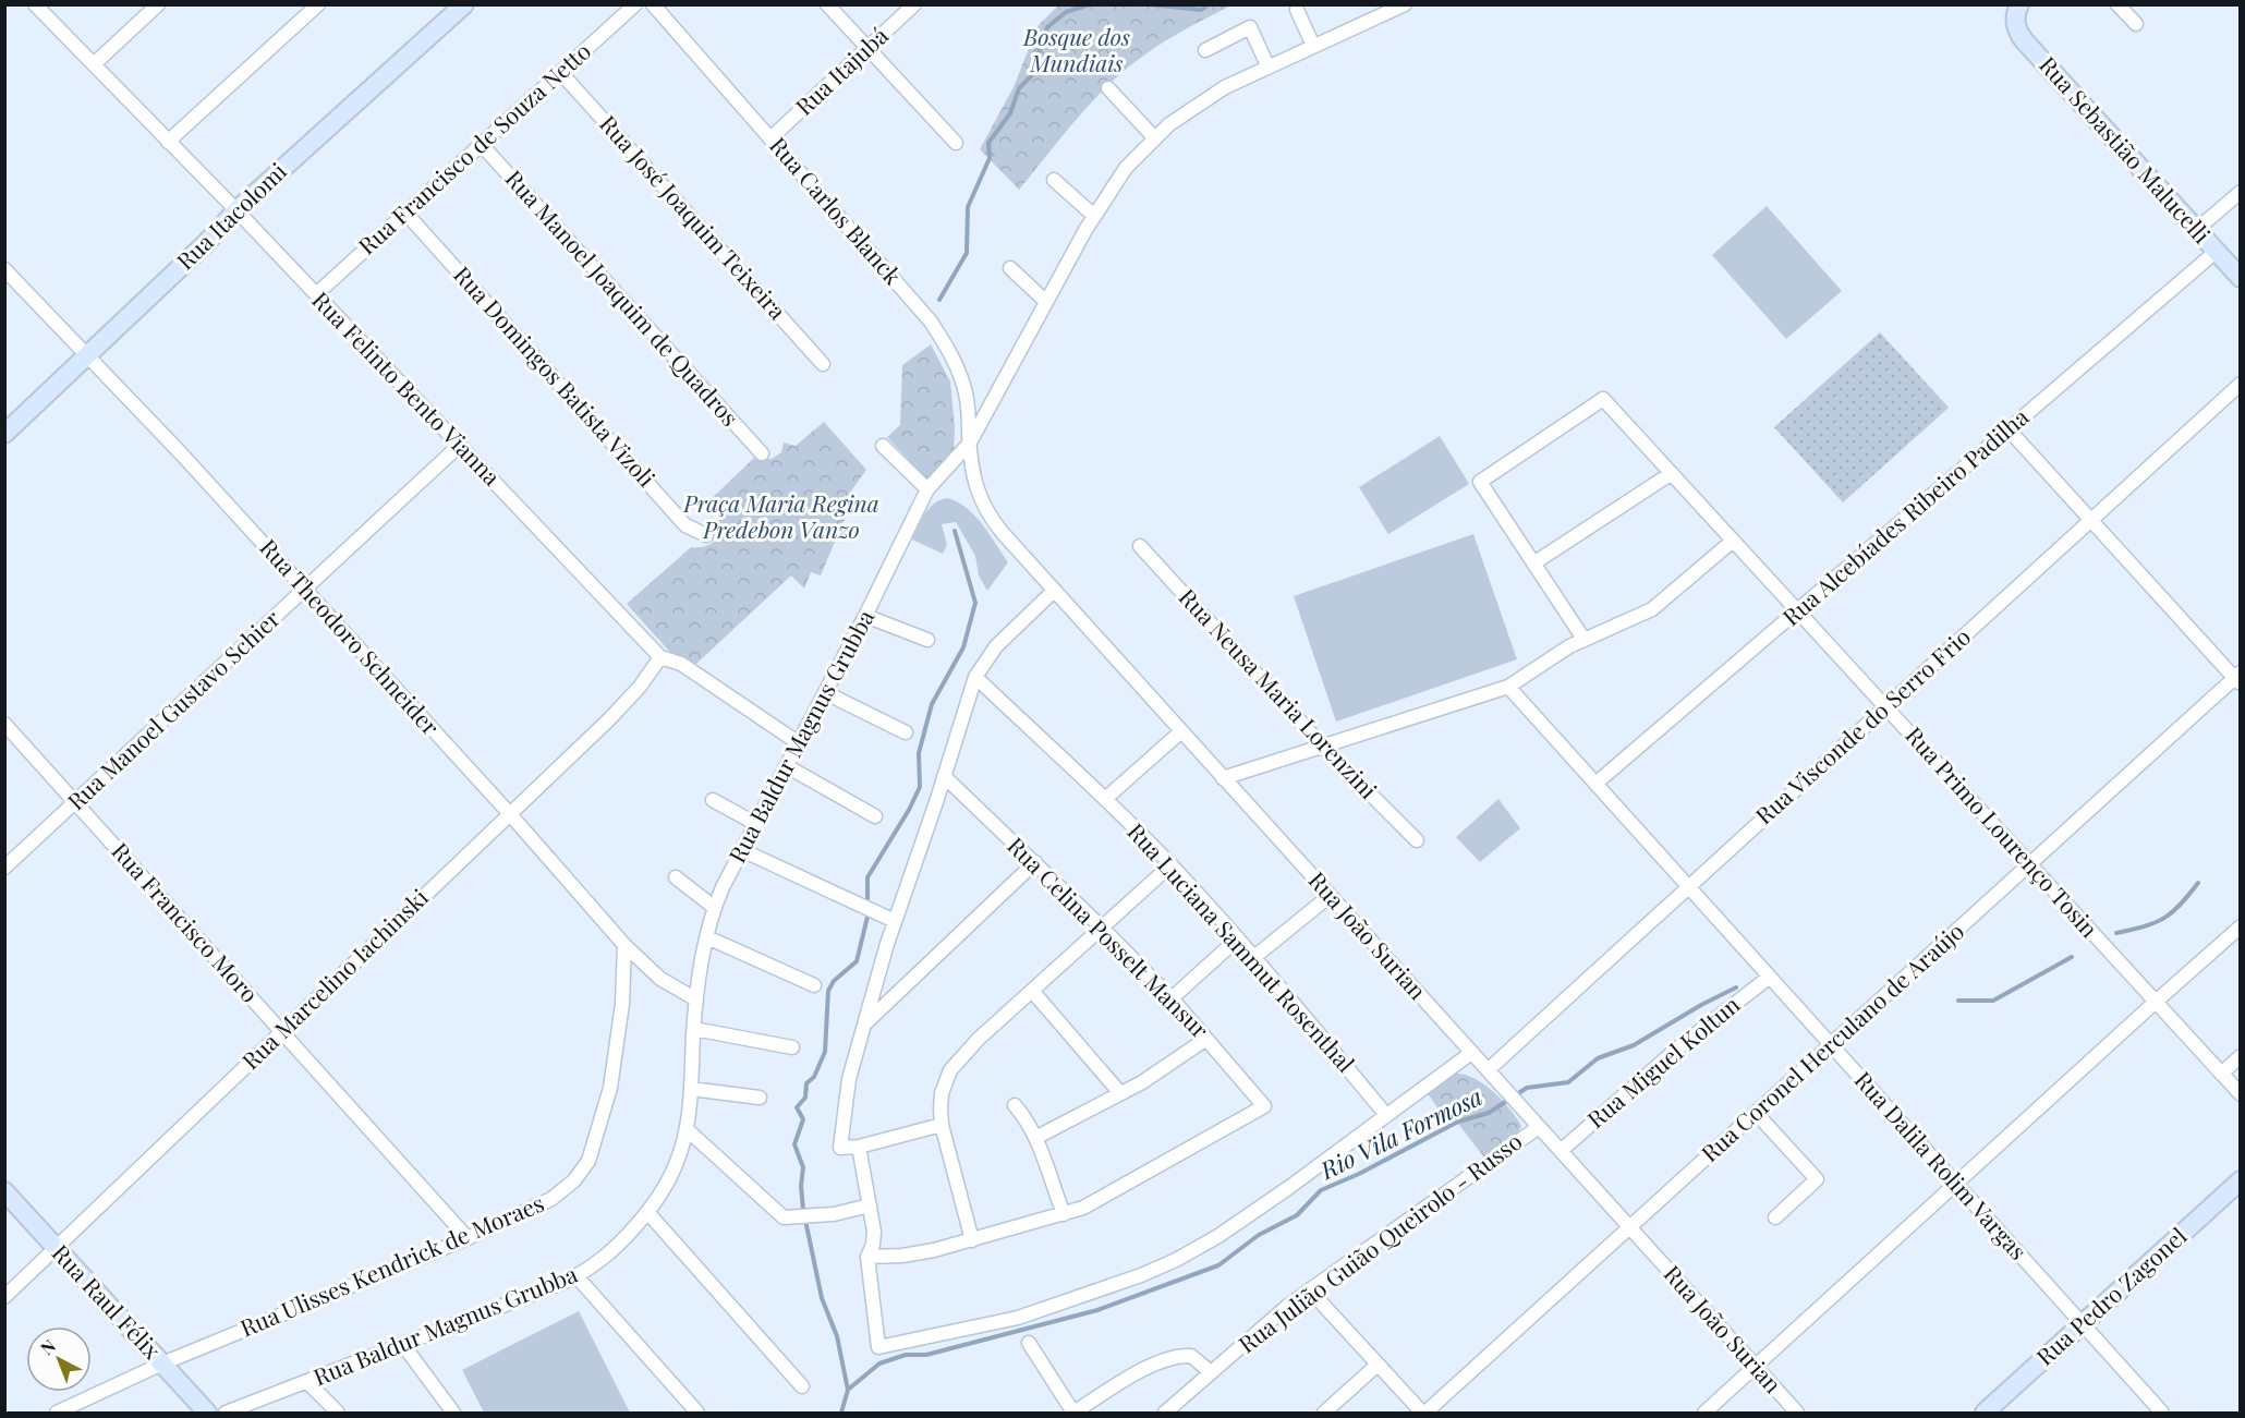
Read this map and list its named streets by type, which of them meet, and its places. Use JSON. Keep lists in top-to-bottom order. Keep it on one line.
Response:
{"streets":{"street":["Rua Itajubá","Rua Francisco de Souza Netto","Rua Sebastião Malucelli","Rua Carlos Blanck","Rua Itacolomi","Rua José Joaquim Teixeira","Rua Manoel Joaquim de Quadros","Rua Domingos Batista Vizoli","Rua Felinto Bento Vianna","Rua Alcebíades Ribeiro Padilha","Rua Theodoro Schneider","Rua Neusa Maria Lorenzini","Rua Manoel Gustavo Schier","Rua Visconde do Serro Frio","Rua Baldur Magnus Grubba","Rua Primo Lourenço Tosin","Rua Francisco Moro","Rua João Surian","Rua Celina Posselt Mansur","Rua Luciana Sammut Rosenthal","Rua Marcelino Iachinski","Rua Coronel Herculano de Araújo","Rua Miguel Koltun","Rua Dalila Rolim Vargas","Rua Julião Guião Queirolo - Russo","Rua Ulisses Kendrick de Moraes","Rua Pedro Zagonel","Rua Raul Félix"]},"crossings":[["Rua Itajubá","Rua Carlos Blanck"],["Rua Francisco de Souza Netto","Rua José Joaquim Teixeira"],["Rua Francisco de Souza Netto","Rua Manoel Joaquim de Quadros"],["Rua Francisco de Souza Netto","Rua Domingos Batista Vizoli"],["Rua Francisco de Souza Netto","Rua Felinto Bento Vianna"],["Rua Sebastião Malucelli","Rua Alcebíades Ribeiro Padilha"],["Rua Carlos Blanck","Rua Baldur Magnus Grubba"],["Rua Carlos Blanck","Rua João Surian"],["Rua Itacolomi","Rua Felinto Bento Vianna"],["Rua Itacolomi","Rua Theodoro Schneider"],["Rua Felinto Bento Vianna","Rua Manoel Gustavo Schier"],["Rua Felinto Bento Vianna","Rua Baldur Magnus Grubba"],["Rua Felinto Bento Vianna","Rua Marcelino Iachinski"],["Rua Alcebíades Ribeiro Padilha","Rua Primo Lourenço Tosin"],["Rua Alcebíades Ribeiro Padilha","Rua Dalila Rolim Vargas"],["Rua Theodoro Schneider","Rua Manoel Gustavo Schier"],["Rua Theodoro Schneider","Rua Baldur Magnus Grubba"],["Rua Theodoro Schneider","Rua Marcelino Iachinski"],["Rua Theodoro Schneider","Rua Ulisses Kendrick de Moraes"],["Rua Manoel Gustavo Schier","Rua Francisco Moro"],["Rua Visconde do Serro Frio","Rua Primo Lourenço Tosin"],["Rua Visconde do Serro Frio","Rua João Surian"],["Rua Visconde do Serro Frio","Rua Dalila Rolim Vargas"],["Rua Baldur Magnus Grubba","Rua João Surian"],["Rua Primo Lourenço Tosin","Rua Coronel Herculano de Araújo"],["Rua Francisco Moro","Rua Marcelino Iachinski"],["Rua Francisco Moro","Rua Ulisses Kendrick de Moraes"],["Rua João Surian","Rua Coronel Herculano de Araújo"],["Rua João Surian","Rua Miguel Koltun"],["Rua João Surian","Rua Julião Guião Queirolo - Russo"],["Rua Marcelino Iachinski","Rua Raul Félix"],["Rua Coronel Herculano de Araújo","Rua Dalila Rolim Vargas"],["Rua Miguel Koltun","Rua Dalila Rolim Vargas"],["Rua Dalila Rolim Vargas","Rua Pedro Zagonel"],["Rua Ulisses Kendrick de Moraes","Rua Raul Félix"]],"water":["Rio Vila Formosa"],"parks":["Bosque dos Mundiais","Praça Maria Regina Predebon Vanzo"],"north":"top left"}
